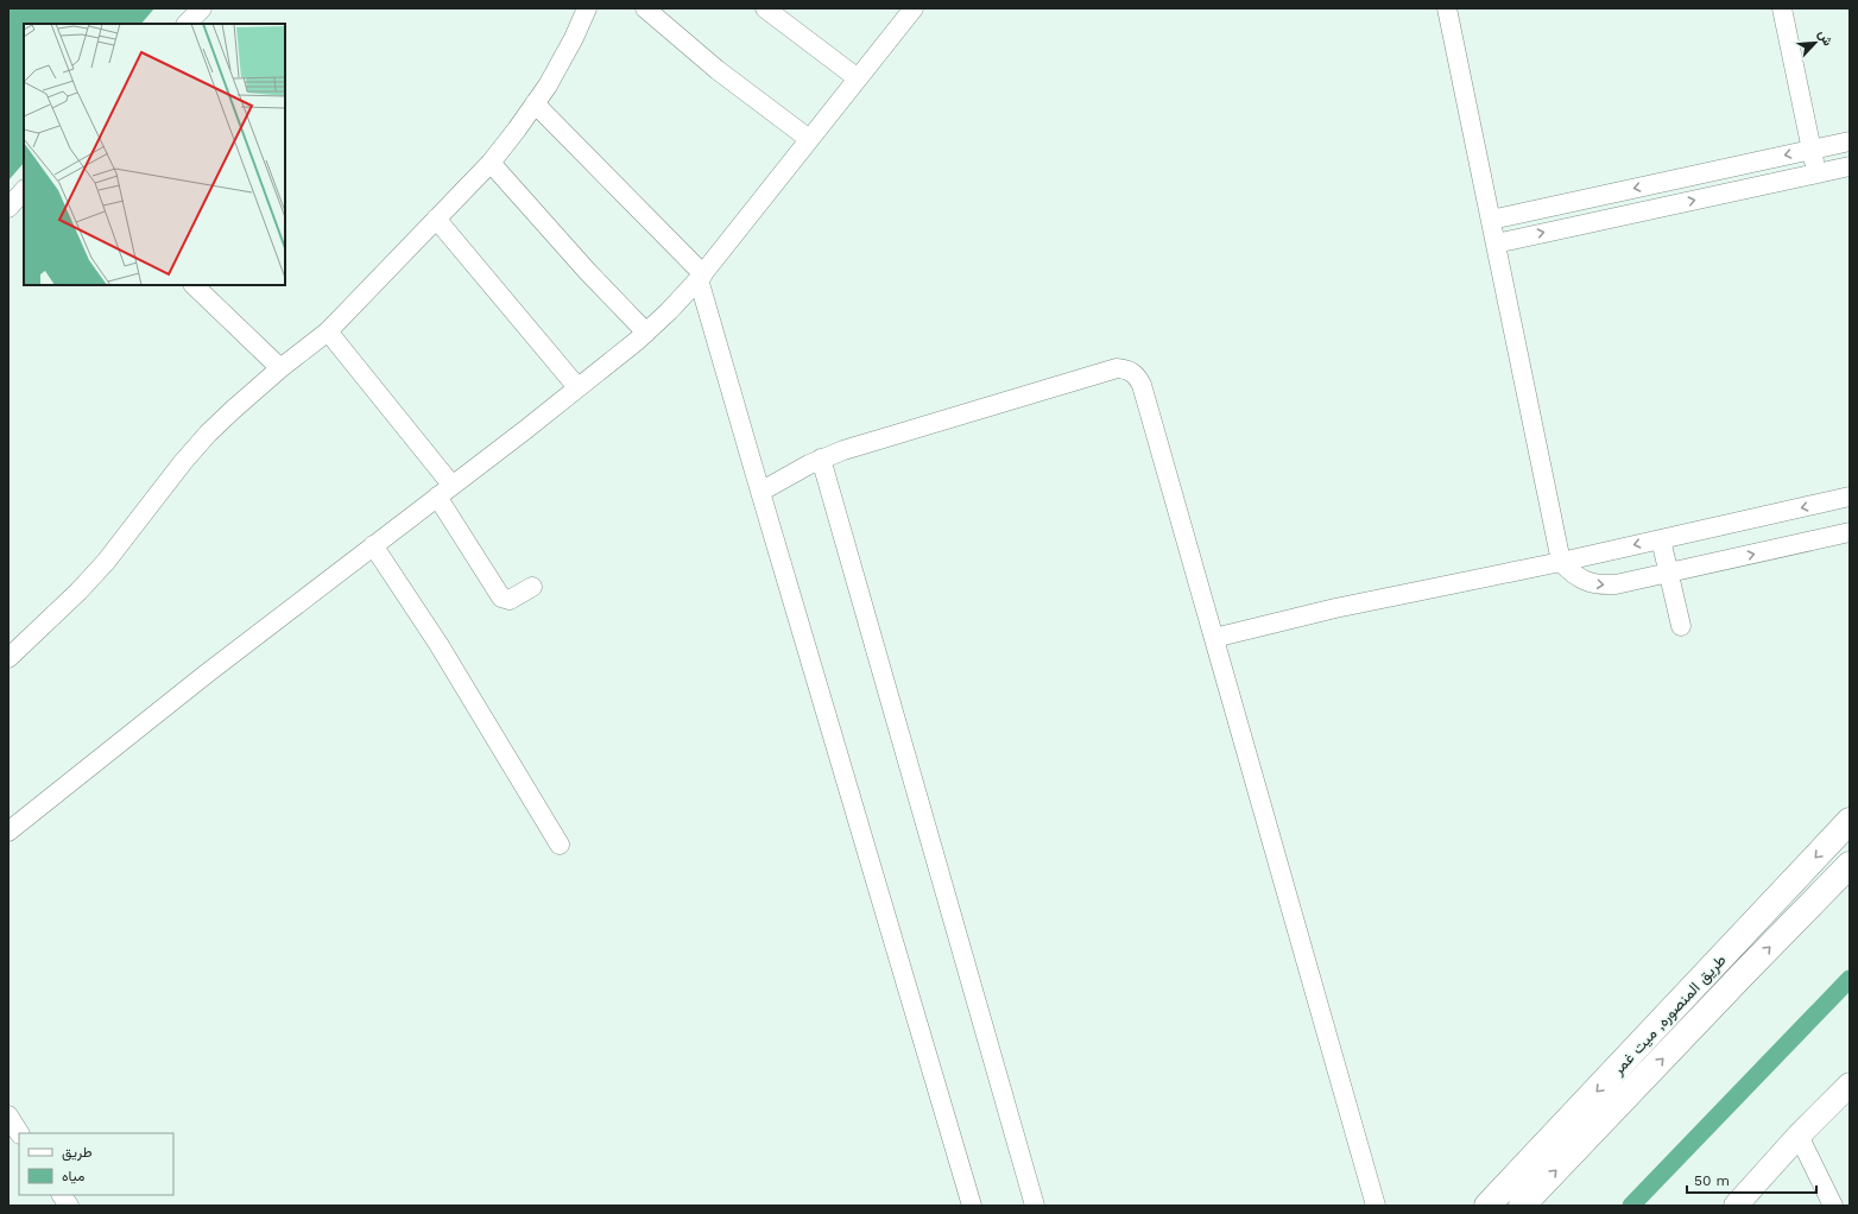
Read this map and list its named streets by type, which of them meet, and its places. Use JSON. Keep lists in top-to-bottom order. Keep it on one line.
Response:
{"streets":{"highway":["طريق المنصوره, ميت غمر"]},"legend":["طريق","مياه"],"scale_bar":"50 m","north":"top right"}
